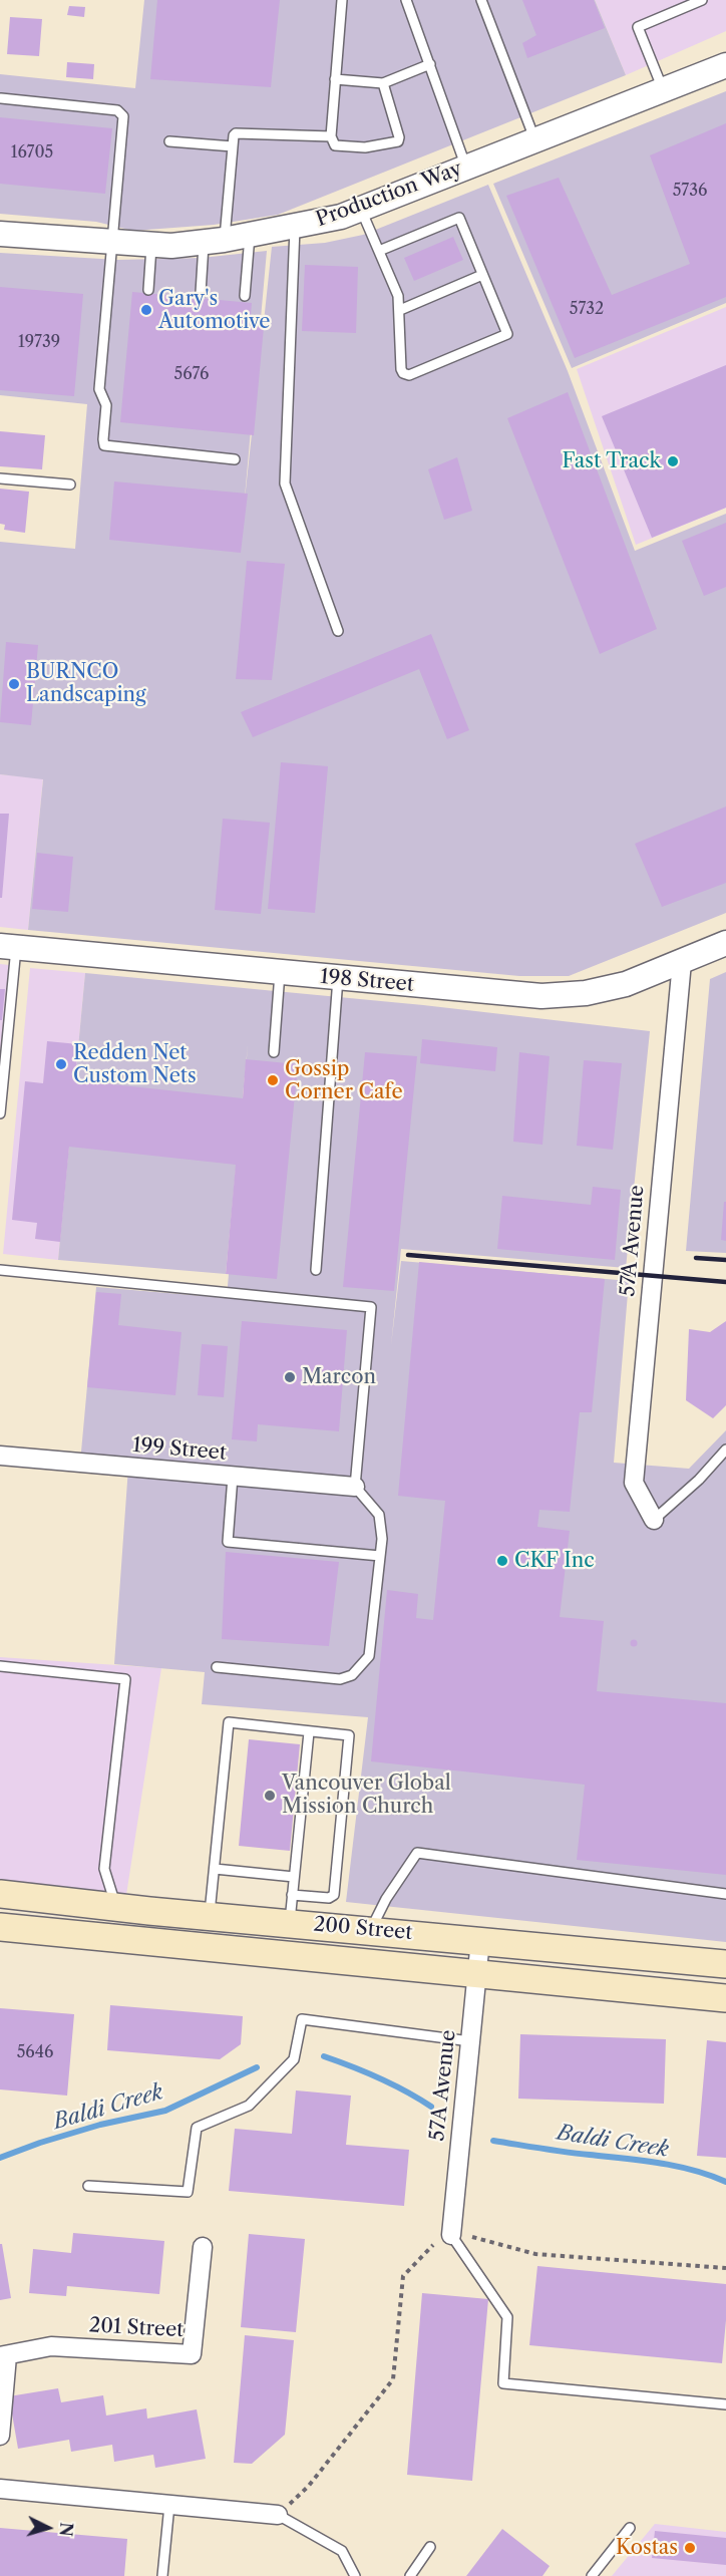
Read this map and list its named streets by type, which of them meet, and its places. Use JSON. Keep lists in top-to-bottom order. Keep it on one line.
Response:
{"streets":{"main road":["200 Street"],"street":["Production Way","198 Street","57A Avenue","199 Street","201 Street"]},"crossings":[["198 Street","57A Avenue"],["57A Avenue","200 Street"]],"water":["Baldi Creek"],"places":["Gary's Automotive","Fast Track","BURNCO Landscaping","Redden Net Custom Nets","Gossip Corner Cafe","Marcon","CKF Inc","Vancouver Global Mission Church","Kostas"],"house_numbers":["16705","5736","5732","19739","5676","5646"],"north":"right"}
